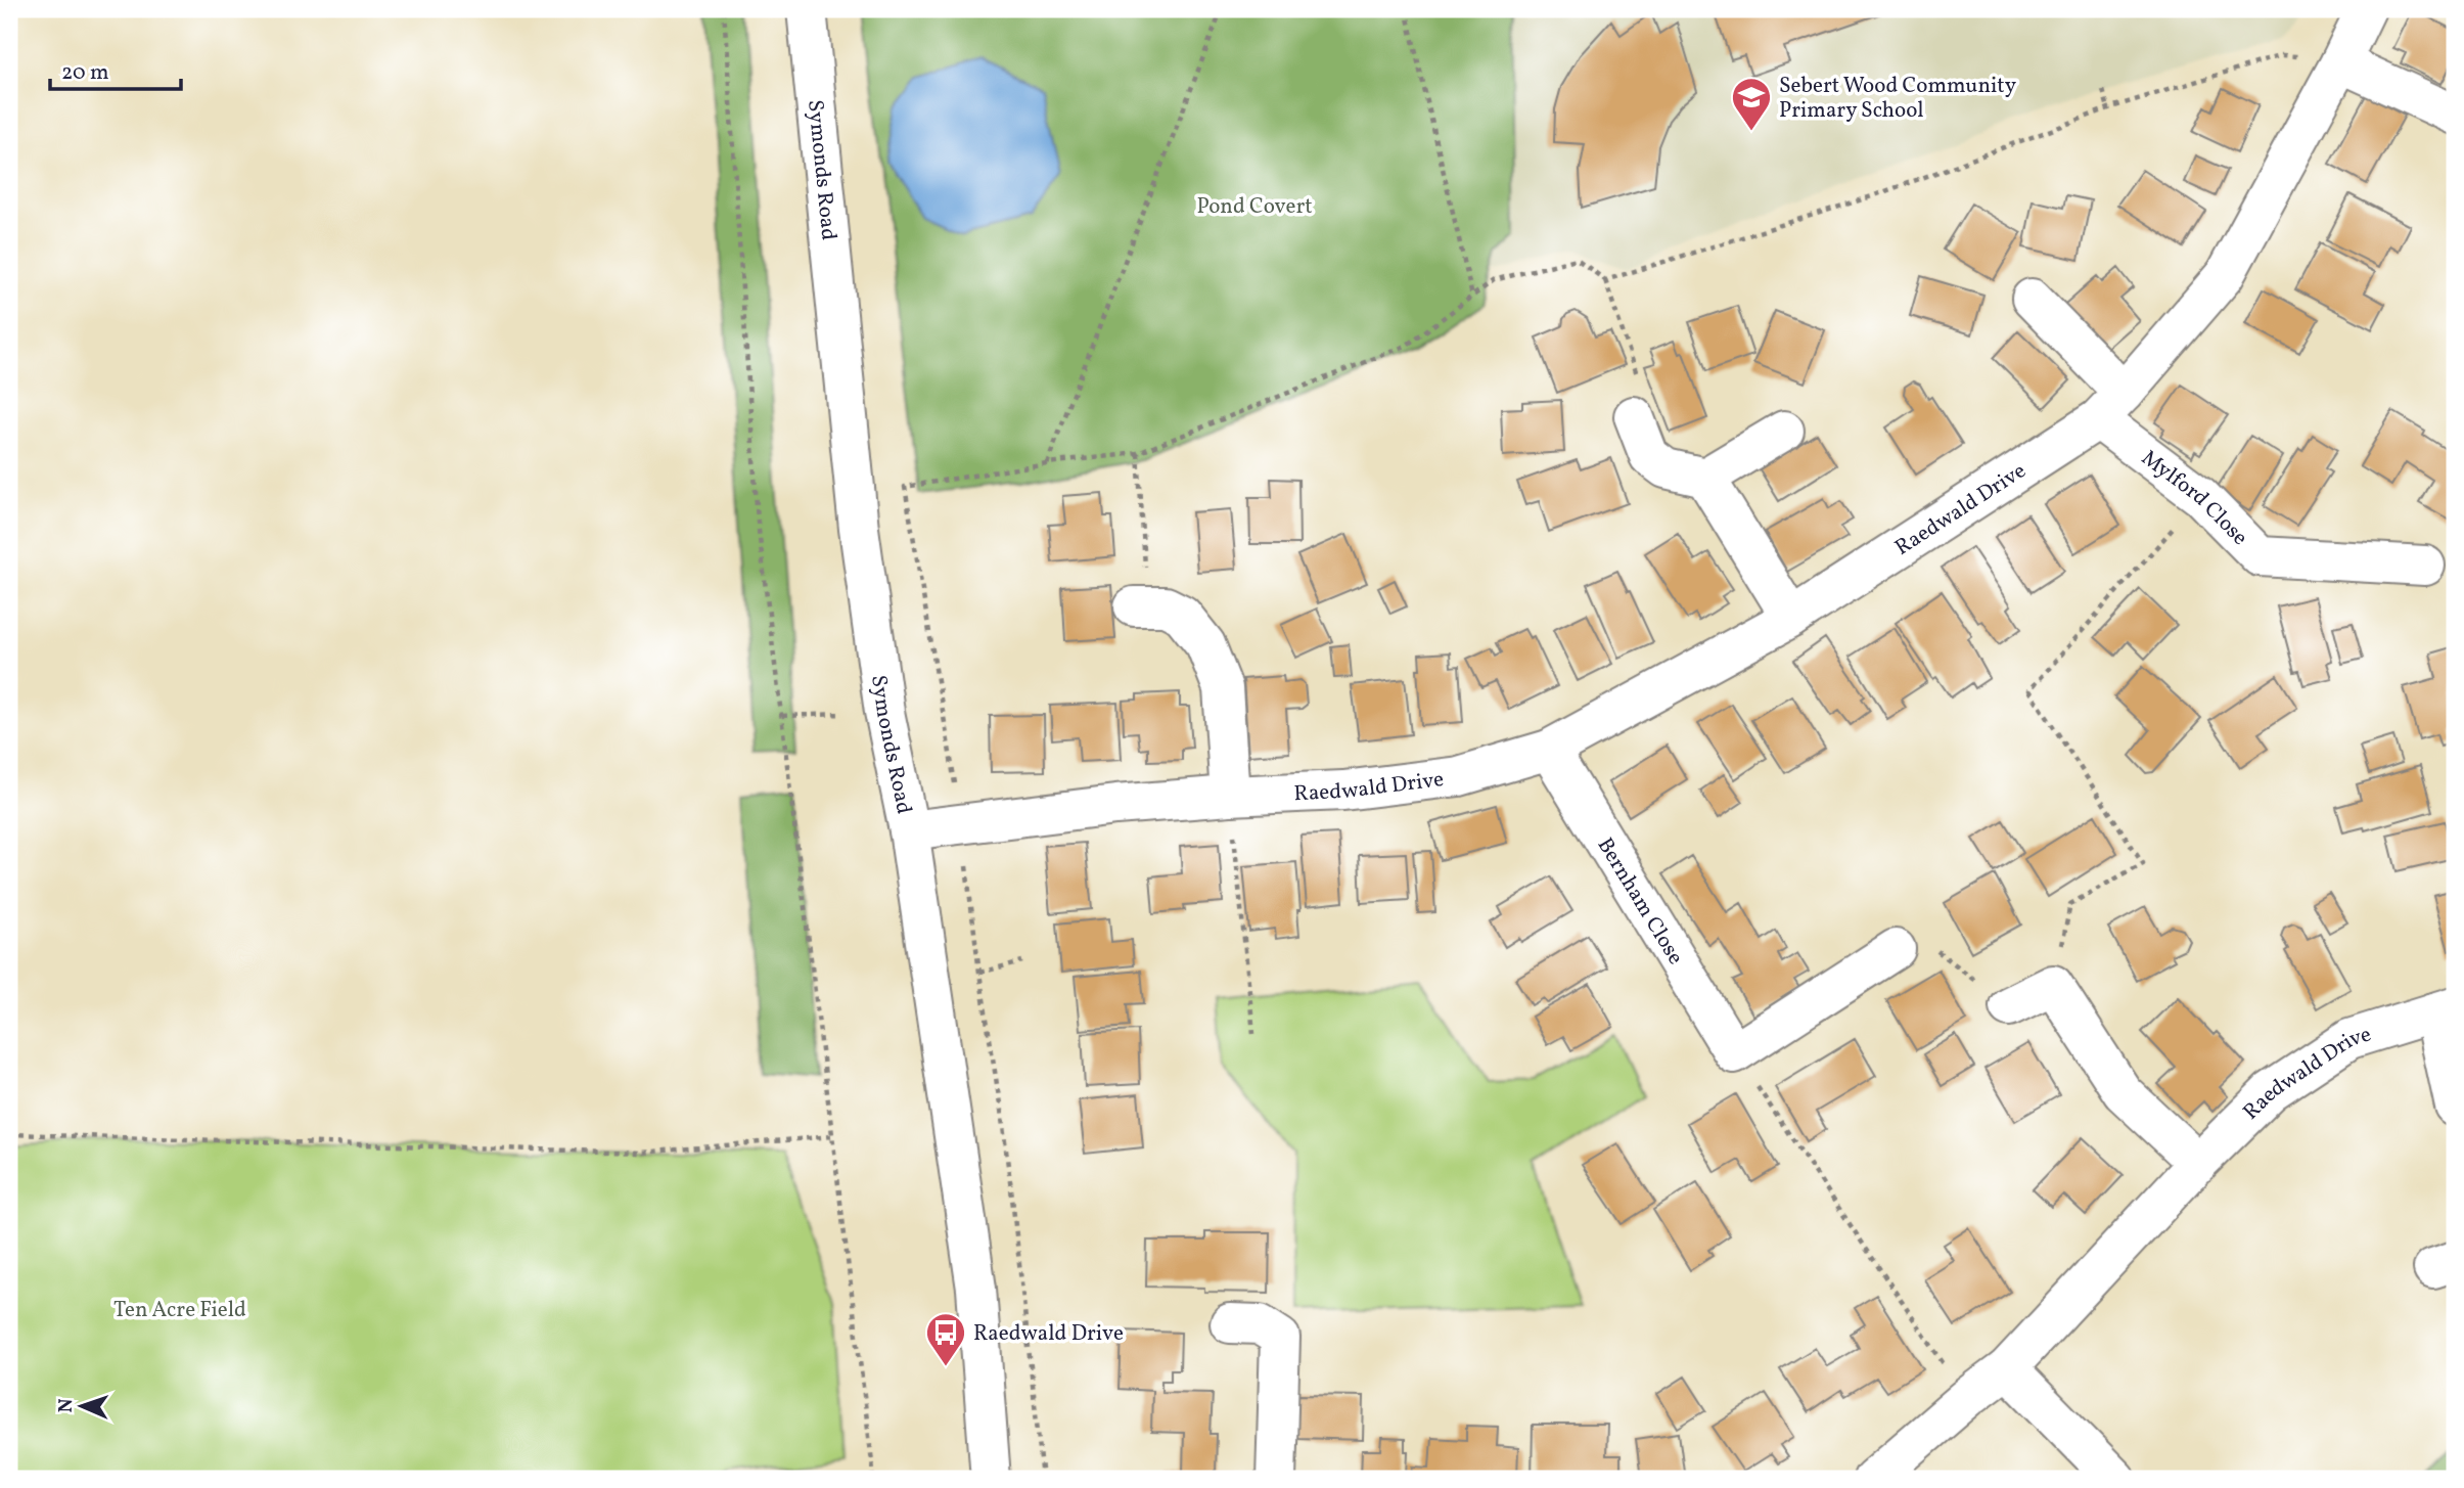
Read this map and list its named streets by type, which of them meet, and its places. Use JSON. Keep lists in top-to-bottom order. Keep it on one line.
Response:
{"streets":{"street":["Symonds Road","Mylford Close","Raedwald Drive","Bernham Close"]},"crossings":[["Symonds Road","Raedwald Drive"],["Mylford Close","Raedwald Drive"],["Raedwald Drive","Bernham Close"]],"parks":["Pond Covert","Ten Acre Field"],"places":{"school or university":["Sebert Wood Community Primary School"],"bus stop":["Raedwald Drive"]},"scale_bar":"20 m","north":"left"}
